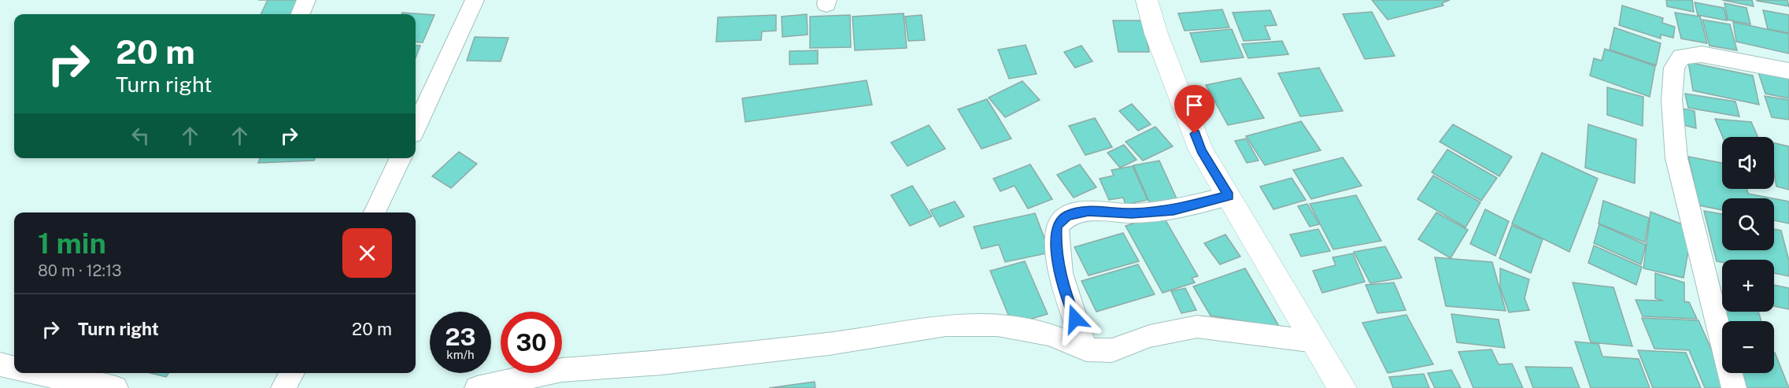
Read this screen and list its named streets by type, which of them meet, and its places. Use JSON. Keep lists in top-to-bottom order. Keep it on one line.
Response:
{"page":{"turn":["20 m","Turn right"],"map_buttons":["+","−"],"heading":["1 min","80 m · 12:13"],"list":[{"name":"Turn right","value":"20 m"}],"speed":"23 km/h","limit":"30"}}
